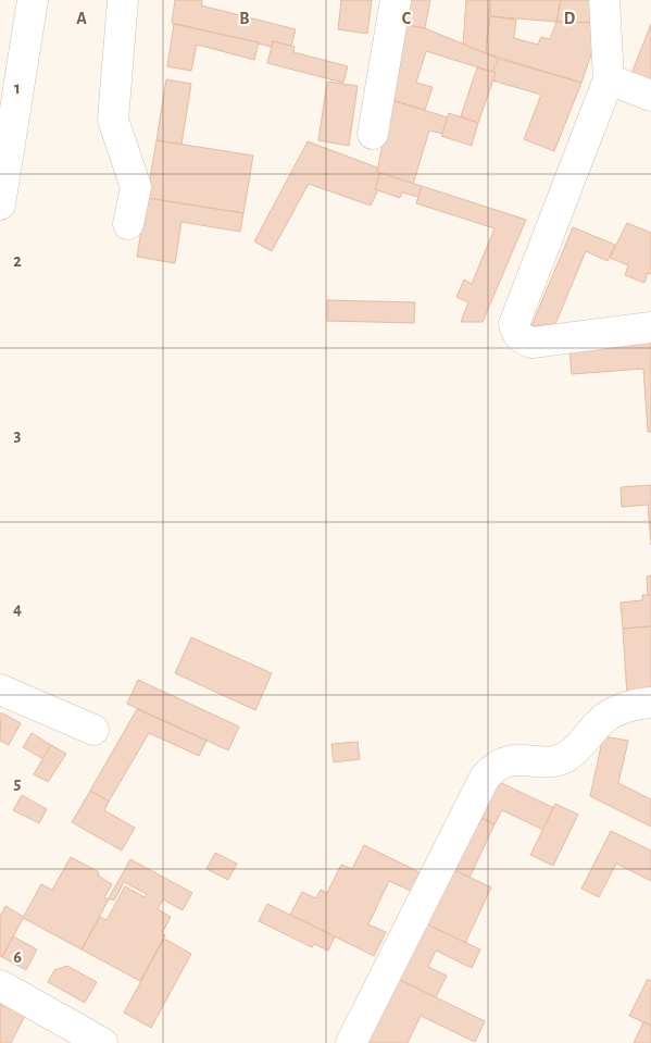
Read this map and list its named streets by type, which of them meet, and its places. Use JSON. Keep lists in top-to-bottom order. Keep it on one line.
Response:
{"grid":{"columns":["A","B","C","D"],"rows":["1","2","3","4","5","6"]}}
